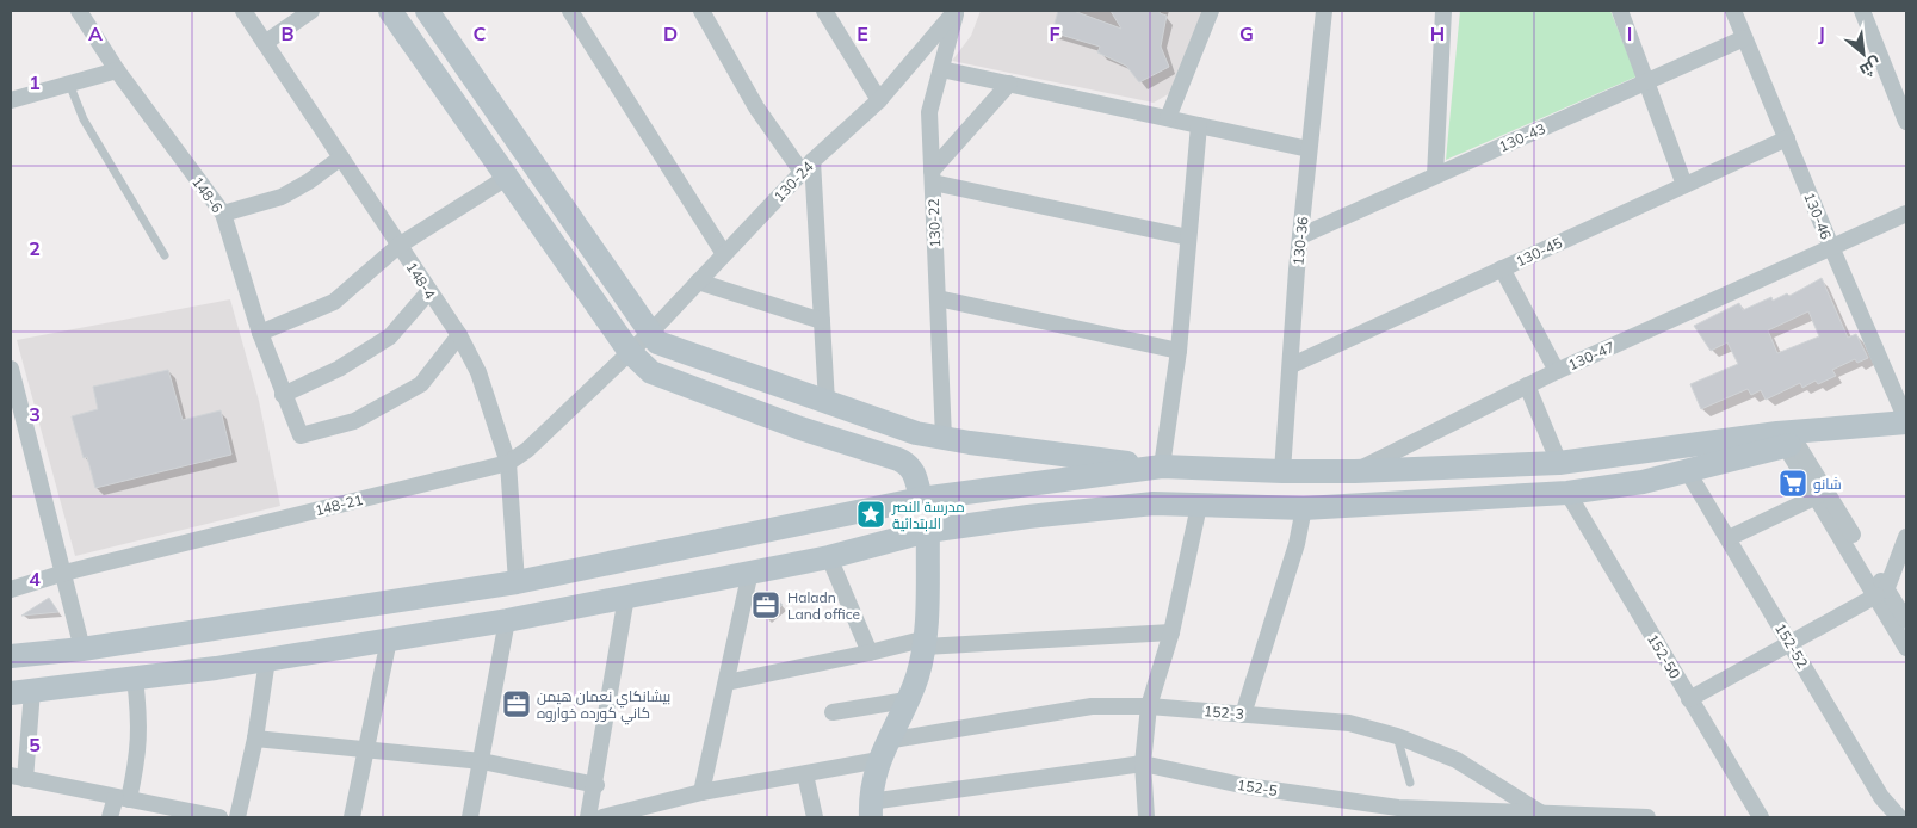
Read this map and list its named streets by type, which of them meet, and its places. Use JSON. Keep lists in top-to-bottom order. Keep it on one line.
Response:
{"streets":{"street":["130-43","130-24","148-6","130-46","130-22","130-36","130-45","148-4","130-47","148-21","152-52","152-50","152-3","152-5"]},"crossings":[["130-43","130-46"],["130-43","130-36"],["130-24","130-22"],["130-24","148-21"],["148-6","148-4"],["130-46","130-45"],["130-46","130-47"],["130-36","130-45"],["148-4","148-21"],["152-3","152-5"]],"places":{"supermarket":["شانو"],"place":["مدرسة النصر الابتدائية"],"office":["Haladn Land office","بيشانكاي نعمان هيمن كاني كورده خواروه"]},"north":"bottom right","grid":{"columns":["A","B","C","D","E","F","G","H","I","J"],"rows":["1","2","3","4","5"]}}
